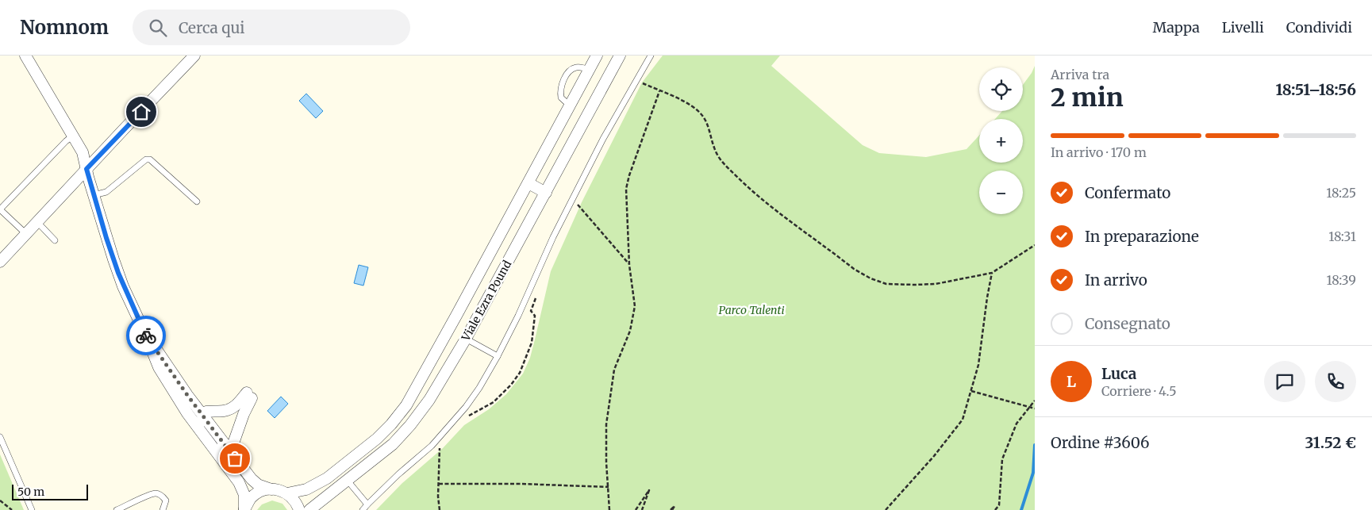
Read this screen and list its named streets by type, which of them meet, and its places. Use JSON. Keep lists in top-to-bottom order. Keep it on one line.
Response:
{"streets":{"street":["Viale Ezra Pound"]},"parks":["Parco Talenti"],"scale_bar":"50 m","page":{"header":"Nomnom","search":"Cerca qui","nav":["Mappa","Livelli","Condividi"],"heading":["2 min","Arriva tra","18:51–18:56"],"panel":["Luca","Corriere · 4.5","Ordine #3606","31.52 €"],"map_buttons":["+","−"],"bar":"In arrivo · 170 m","list":[["Confermato","18:25"],["In preparazione","18:31"],["In arrivo","18:39"],"Consegnato"],"round":"L","scale":"50 m"}}
